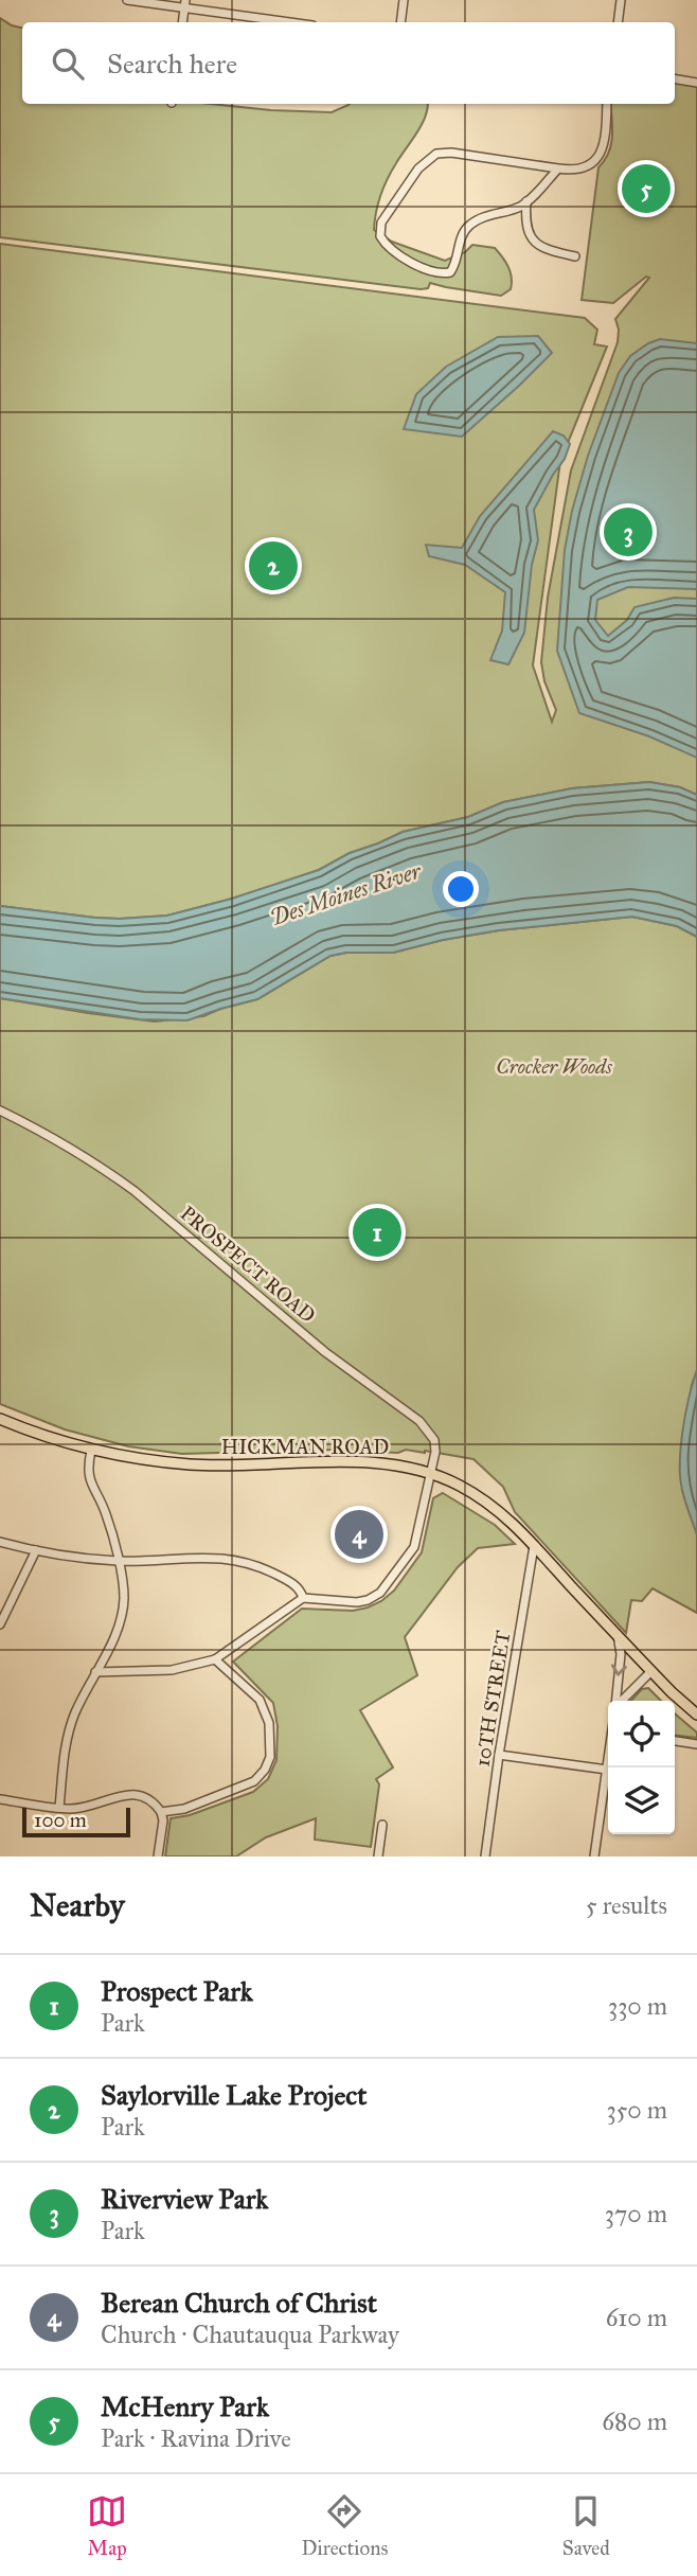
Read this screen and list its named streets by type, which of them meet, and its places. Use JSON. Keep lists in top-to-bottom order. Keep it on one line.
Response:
{"streets":{"main road":["HICKMAN ROAD"],"street":["PROSPECT ROAD","10TH STREET"]},"crossings":[["PROSPECT ROAD","HICKMAN ROAD"],["HICKMAN ROAD","10TH STREET"]],"water":["Des Moines River"],"parks":["Crocker Woods"],"scale_bar":"100 m","page":{"search":"Search here","pins":["5","3","2","1","4"],"scale":"100 m","heading":["Nearby","5 results"],"list":[{"mark":"1","name":"Prospect Park","note":"Park","value":"330 m"},{"mark":"2","name":"Saylorville Lake Project","note":"Park","value":"350 m"},{"mark":"3","name":"Riverview Park","note":"Park","value":"370 m"},{"mark":"4","name":"Berean Church of Christ","note":"Church · Chautauqua Parkway","value":"610 m"},{"mark":"5","name":"McHenry Park","note":"Park · Ravina Drive","value":"680 m"}],"nav":["Map","Directions","Saved"]}}
